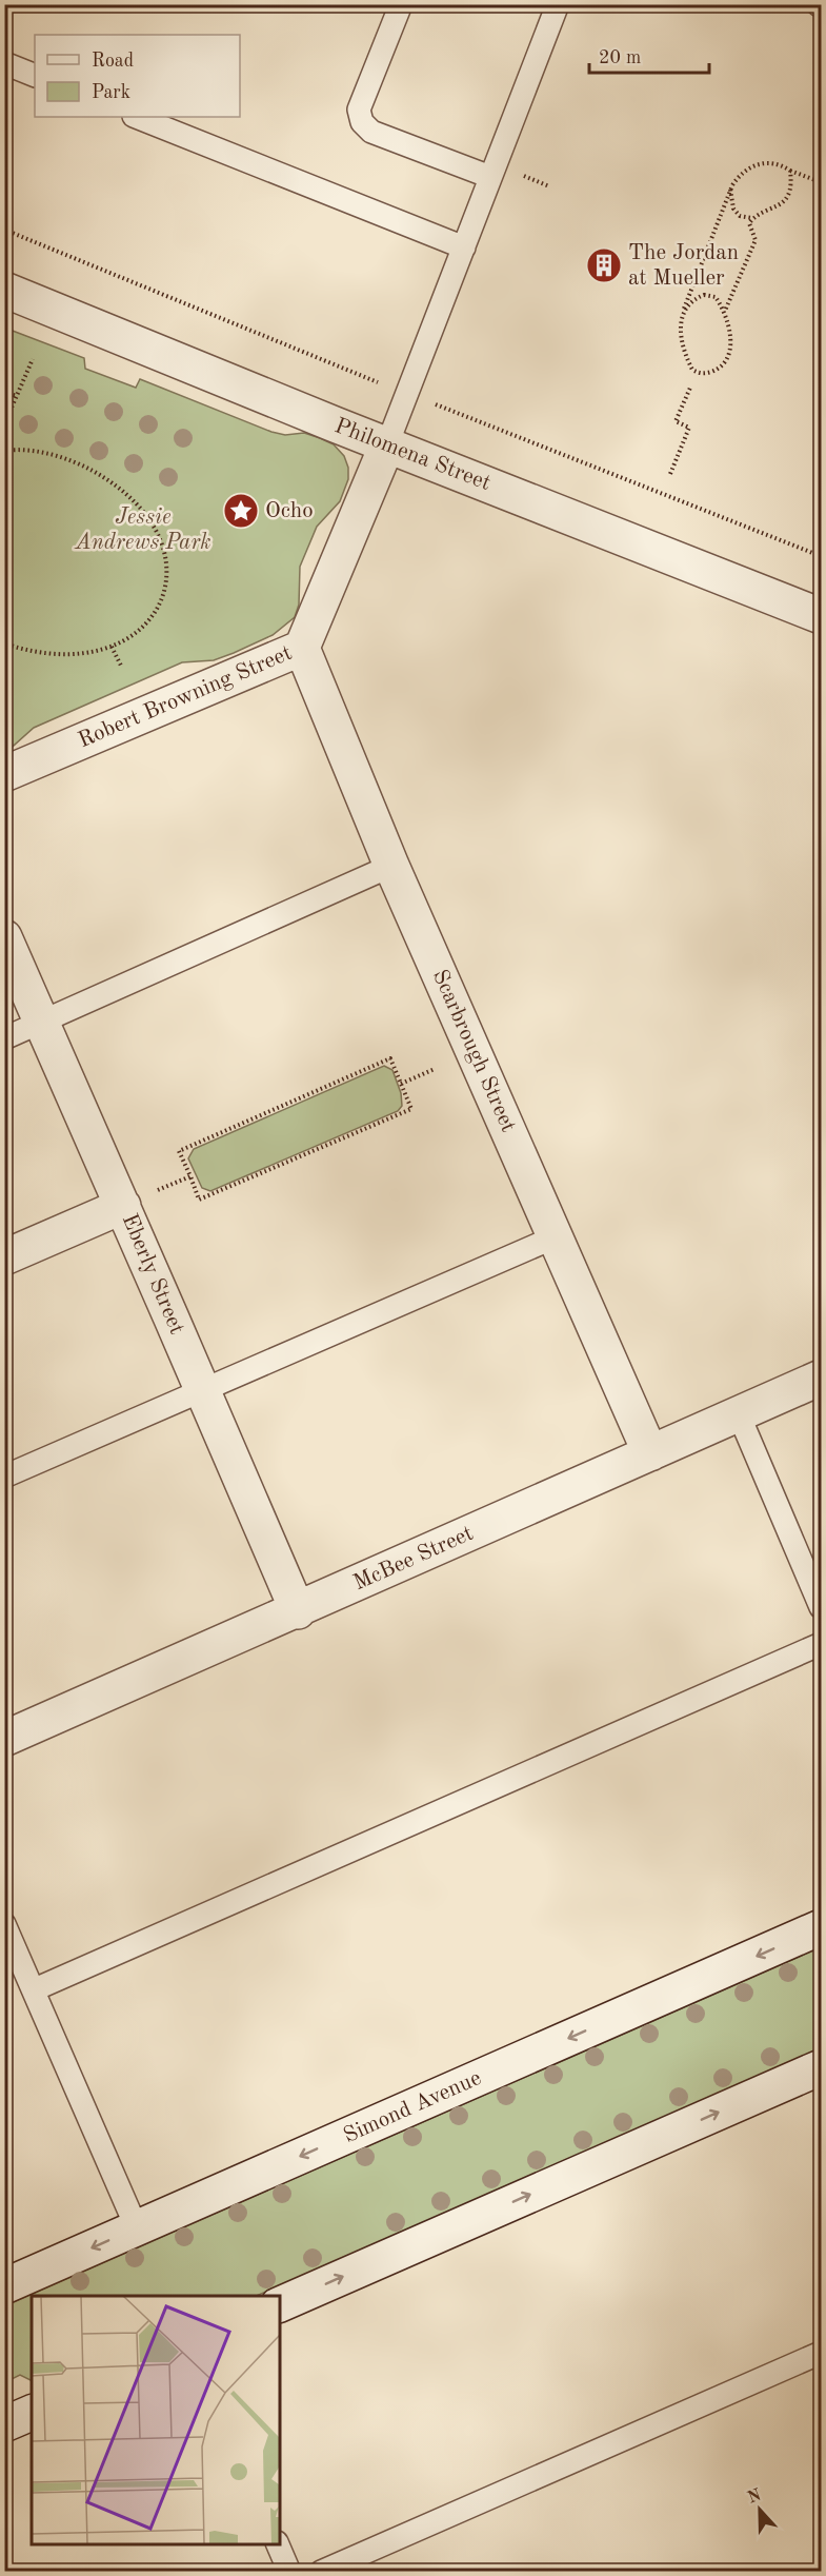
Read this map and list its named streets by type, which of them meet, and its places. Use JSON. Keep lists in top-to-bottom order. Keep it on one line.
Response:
{"streets":{"street":["Philomena Street","Robert Browning Street","Scarbrough Street","Eberly Street","McBee Street","Simond Avenue"]},"crossings":[["Philomena Street","Robert Browning Street"],["Robert Browning Street","Scarbrough Street"],["Scarbrough Street","McBee Street"],["Eberly Street","McBee Street"]],"parks":["Jessie Andrews Park"],"places":{"building":["The Jordan at Mueller"],"place":["Ocho"]},"legend":["Road","Park"],"scale_bar":"20 m","north":"top"}
